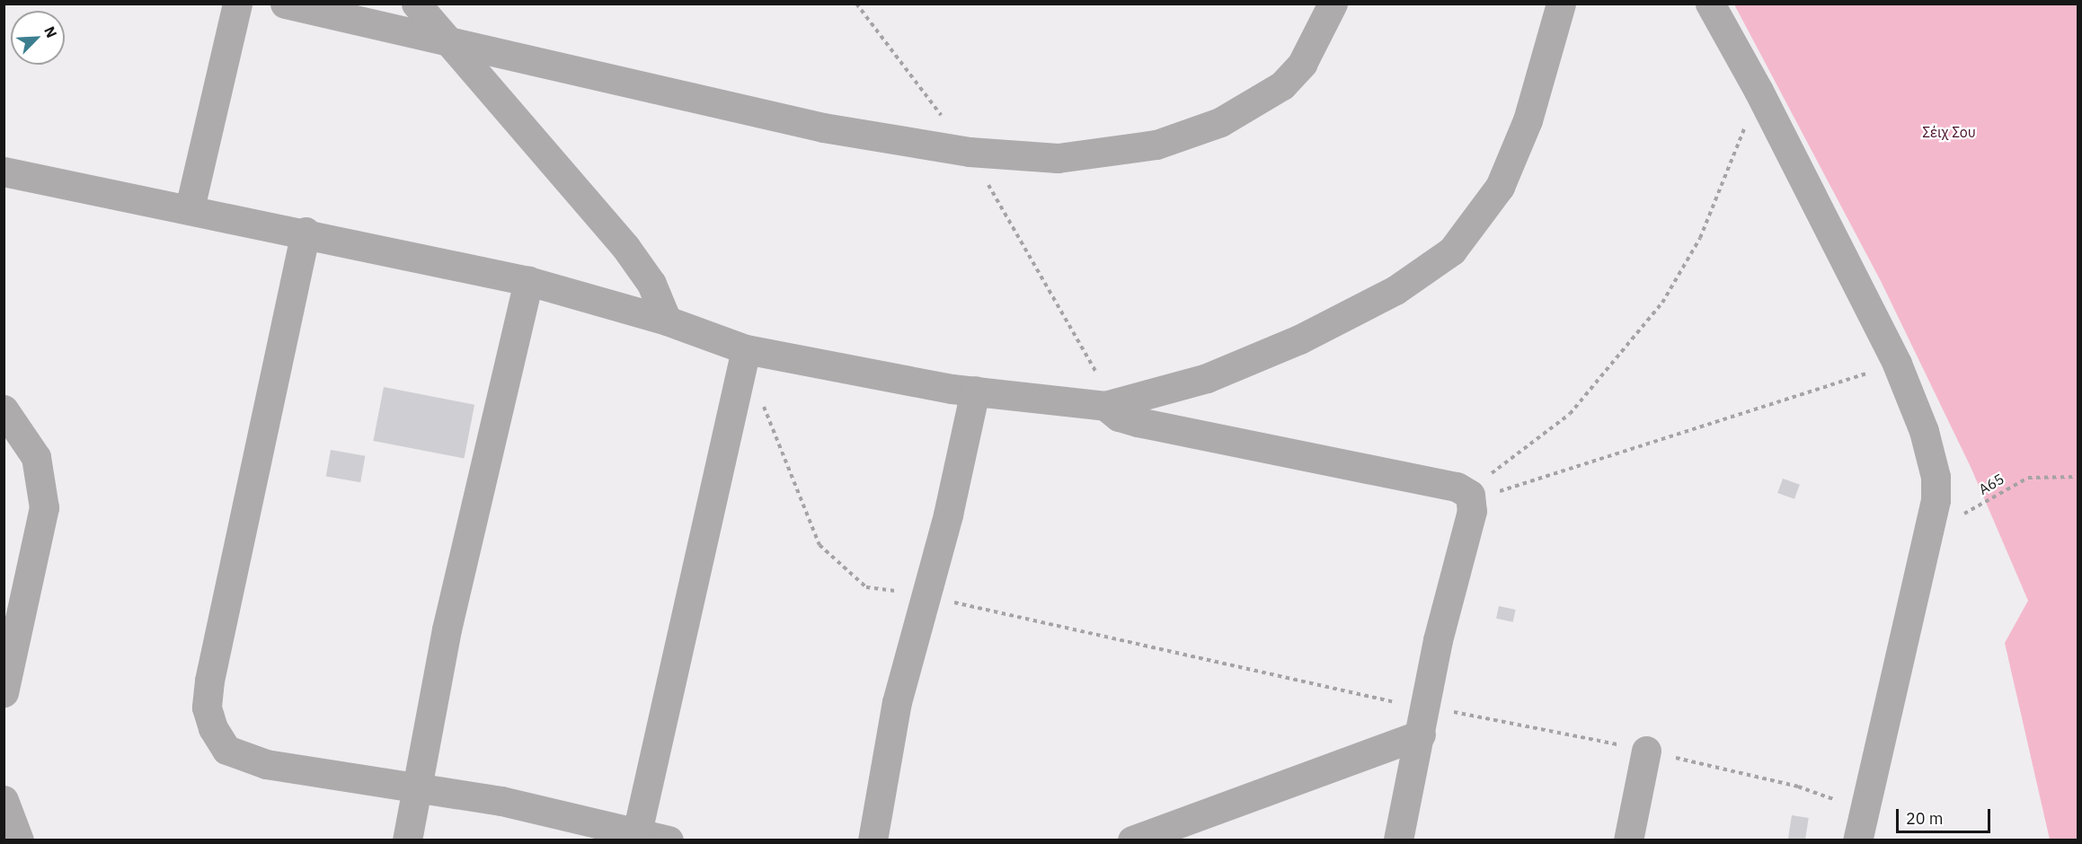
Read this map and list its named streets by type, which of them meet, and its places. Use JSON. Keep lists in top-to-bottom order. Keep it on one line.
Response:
{"streets":{"path":["Α65"]},"parks":["Σέιχ Σου"],"scale_bar":"20 m","north":"top right"}
